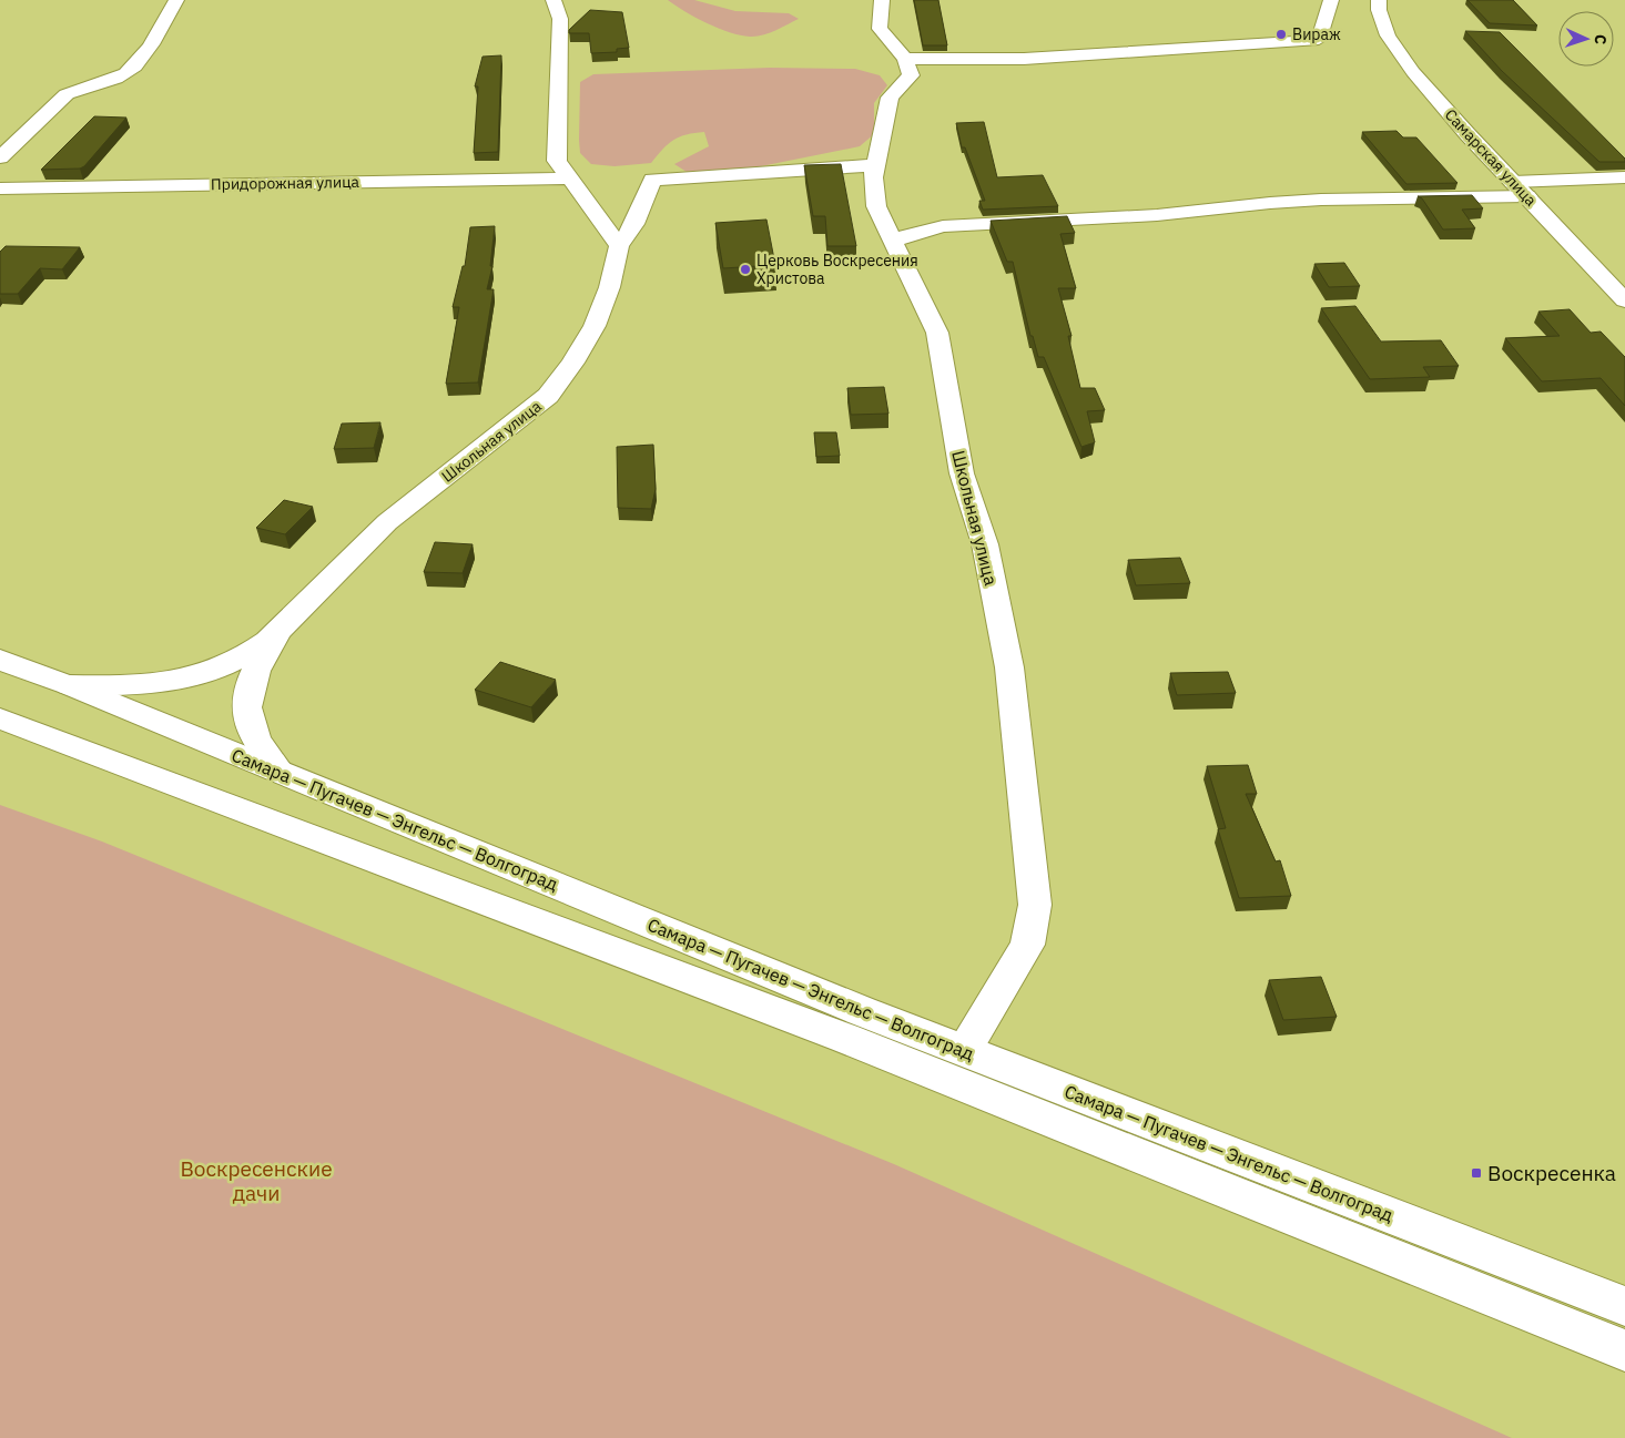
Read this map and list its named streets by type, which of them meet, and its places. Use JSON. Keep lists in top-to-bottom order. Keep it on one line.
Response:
{"streets":{"street":["Самарская улица","Придорожная улица","Школьная улица","Самара — Пугачев — Энгельс — Волгоград"]},"crossings":[["Школьная улица","Самара — Пугачев — Энгельс — Волгоград"]],"parks":["Воскресенские дачи"],"places":{"other":["Вираж","Церковь Воскресения Христова"],"transit":["Воскресенка"]},"north":"right"}
